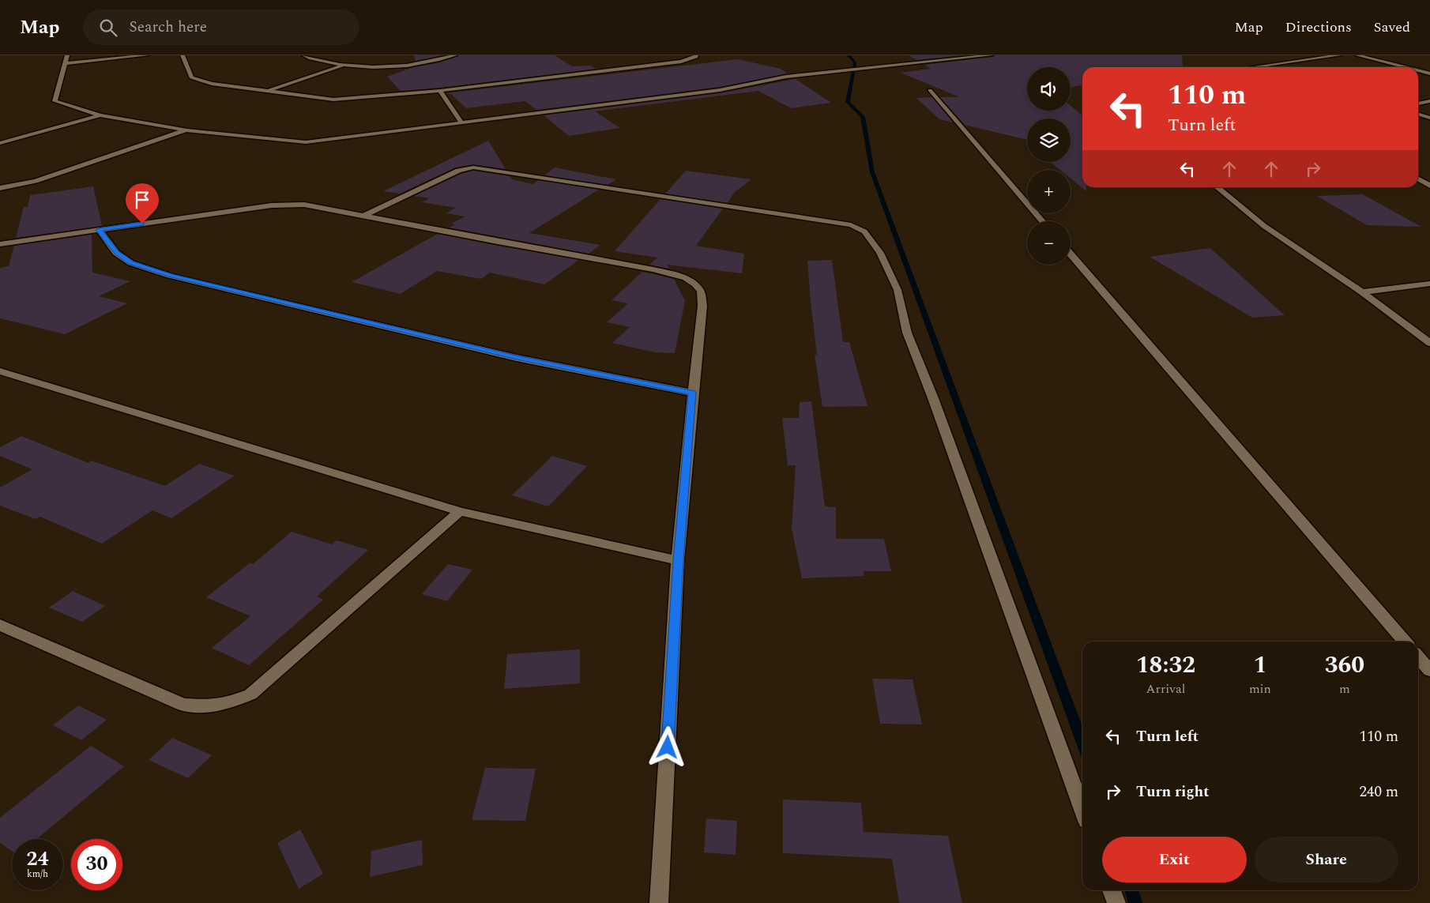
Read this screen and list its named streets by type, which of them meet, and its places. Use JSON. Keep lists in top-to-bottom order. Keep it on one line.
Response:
{"page":{"header":"Map","search":"Search here","nav":["Map","Directions","Saved"],"map_buttons":["+","−"],"turn":["110 m","Turn left"],"eta":["18:32","Arrival","1","min","360","m"],"list":[{"name":"Turn left","value":"110 m"},{"name":"Turn right","value":"240 m"}],"buttons":["Exit","Share"],"speed":"24 km/h","limit":"30"}}
